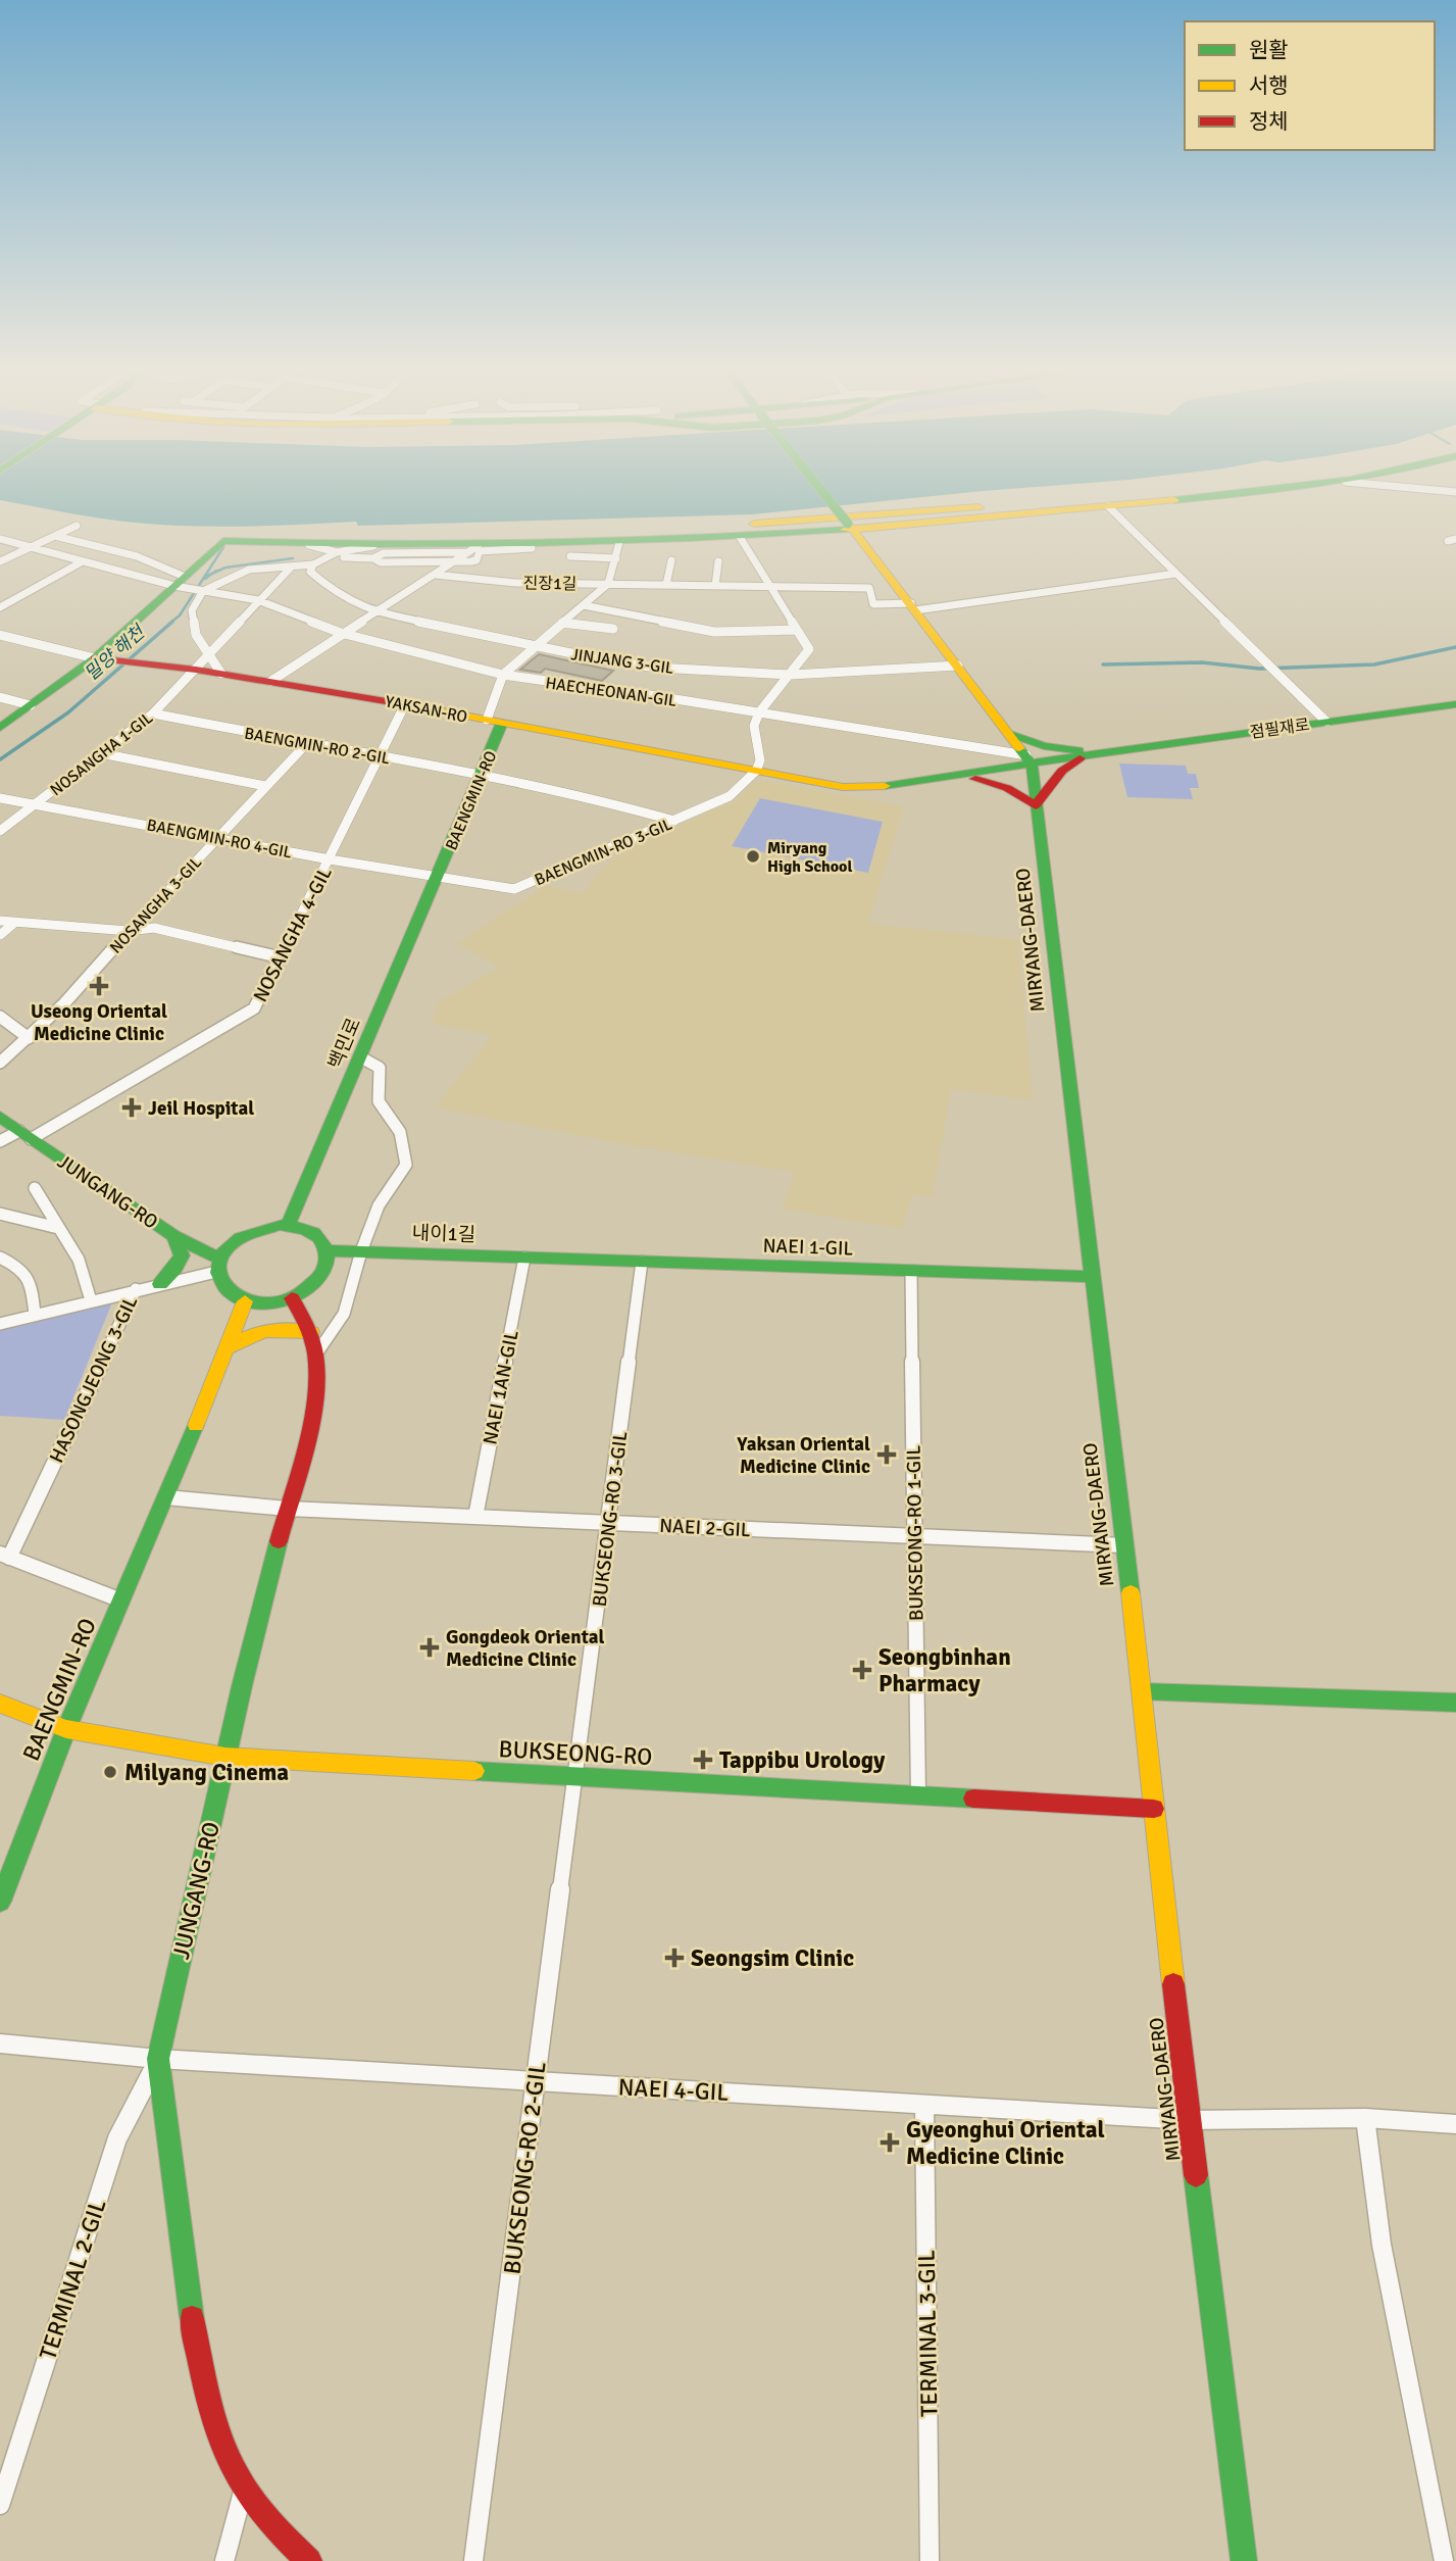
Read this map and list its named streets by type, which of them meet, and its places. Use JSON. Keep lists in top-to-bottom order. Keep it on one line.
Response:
{"streets":{"street":["진장1길","JINJANG 3-GIL","HAECHEONAN-GIL","YAKSAN-RO","점필재로","BAENGMIN-RO 2-GIL","NOSANGHA 1-GIL","BAENGMIN-RO","BAENGMIN-RO 4-GIL","BAENGMIN-RO 3-GIL","NOSANGHA 3-GIL","NOSANGHA 4-GIL","MIRYANG-DAERO","백민로","JUNGANG-RO","내이1길","NAEI 1-GIL","HASONGJEONG 3-GIL","NAEI 1AN-GIL","BUKSEONG-RO 3-GIL","NAEI 2-GIL","BUKSEONG-RO 1-GIL","BUKSEONG-RO","NAEI 4-GIL","BUKSEONG-RO 2-GIL","TERMINAL 2-GIL","TERMINAL 3-GIL"]},"crossings":[["HAECHEONAN-GIL","YAKSAN-RO"],["HAECHEONAN-GIL","점필재로"],["HAECHEONAN-GIL","NOSANGHA 1-GIL"],["HAECHEONAN-GIL","MIRYANG-DAERO"],["YAKSAN-RO","점필재로"],["YAKSAN-RO","NOSANGHA 1-GIL"],["YAKSAN-RO","BAENGMIN-RO"],["YAKSAN-RO","BAENGMIN-RO 3-GIL"],["YAKSAN-RO","NOSANGHA 4-GIL"],["YAKSAN-RO","MIRYANG-DAERO"],["점필재로","MIRYANG-DAERO"],["BAENGMIN-RO 2-GIL","NOSANGHA 1-GIL"],["BAENGMIN-RO 2-GIL","BAENGMIN-RO"],["BAENGMIN-RO 2-GIL","NOSANGHA 3-GIL"],["BAENGMIN-RO 2-GIL","NOSANGHA 4-GIL"],["NOSANGHA 1-GIL","BAENGMIN-RO 4-GIL"],["BAENGMIN-RO","BAENGMIN-RO 4-GIL"],["BAENGMIN-RO","BAENGMIN-RO 3-GIL"],["BAENGMIN-RO","백민로"],["BAENGMIN-RO","NAEI 2-GIL"],["BAENGMIN-RO","BUKSEONG-RO"],["BAENGMIN-RO 4-GIL","BAENGMIN-RO 3-GIL"],["BAENGMIN-RO 4-GIL","NOSANGHA 3-GIL"],["BAENGMIN-RO 4-GIL","NOSANGHA 4-GIL"],["BAENGMIN-RO 4-GIL","백민로"],["BAENGMIN-RO 3-GIL","백민로"],["NOSANGHA 4-GIL","JUNGANG-RO"],["MIRYANG-DAERO","NAEI 1-GIL"],["MIRYANG-DAERO","NAEI 2-GIL"],["MIRYANG-DAERO","BUKSEONG-RO"],["MIRYANG-DAERO","NAEI 4-GIL"],["백민로","JUNGANG-RO"],["백민로","내이1길"],["JUNGANG-RO","내이1길"],["JUNGANG-RO","NAEI 2-GIL"],["JUNGANG-RO","BUKSEONG-RO"],["JUNGANG-RO","NAEI 4-GIL"],["JUNGANG-RO","TERMINAL 2-GIL"],["내이1길","NAEI 1-GIL"],["내이1길","NAEI 1AN-GIL"],["NAEI 1-GIL","NAEI 1AN-GIL"],["NAEI 1-GIL","BUKSEONG-RO 3-GIL"],["NAEI 1-GIL","BUKSEONG-RO 1-GIL"],["NAEI 1AN-GIL","NAEI 2-GIL"],["BUKSEONG-RO 3-GIL","NAEI 2-GIL"],["BUKSEONG-RO 3-GIL","BUKSEONG-RO"],["BUKSEONG-RO 3-GIL","BUKSEONG-RO 2-GIL"],["NAEI 2-GIL","BUKSEONG-RO 1-GIL"],["BUKSEONG-RO 1-GIL","BUKSEONG-RO"],["BUKSEONG-RO","BUKSEONG-RO 2-GIL"],["NAEI 4-GIL","BUKSEONG-RO 2-GIL"],["NAEI 4-GIL","TERMINAL 2-GIL"],["NAEI 4-GIL","TERMINAL 3-GIL"]],"water":["밀양 해천"],"places":{"other":["Miryang High School","Milyang Cinema"],"health":["Useong Oriental Medicine Clinic","Jeil Hospital","Yaksan Oriental Medicine Clinic","Gongdeok Oriental Medicine Clinic","Seongbinhan Pharmacy","Tappibu Urology","Seongsim Clinic","Gyeonghui Oriental Medicine Clinic"]},"legend":["원활","서행","정체"]}
